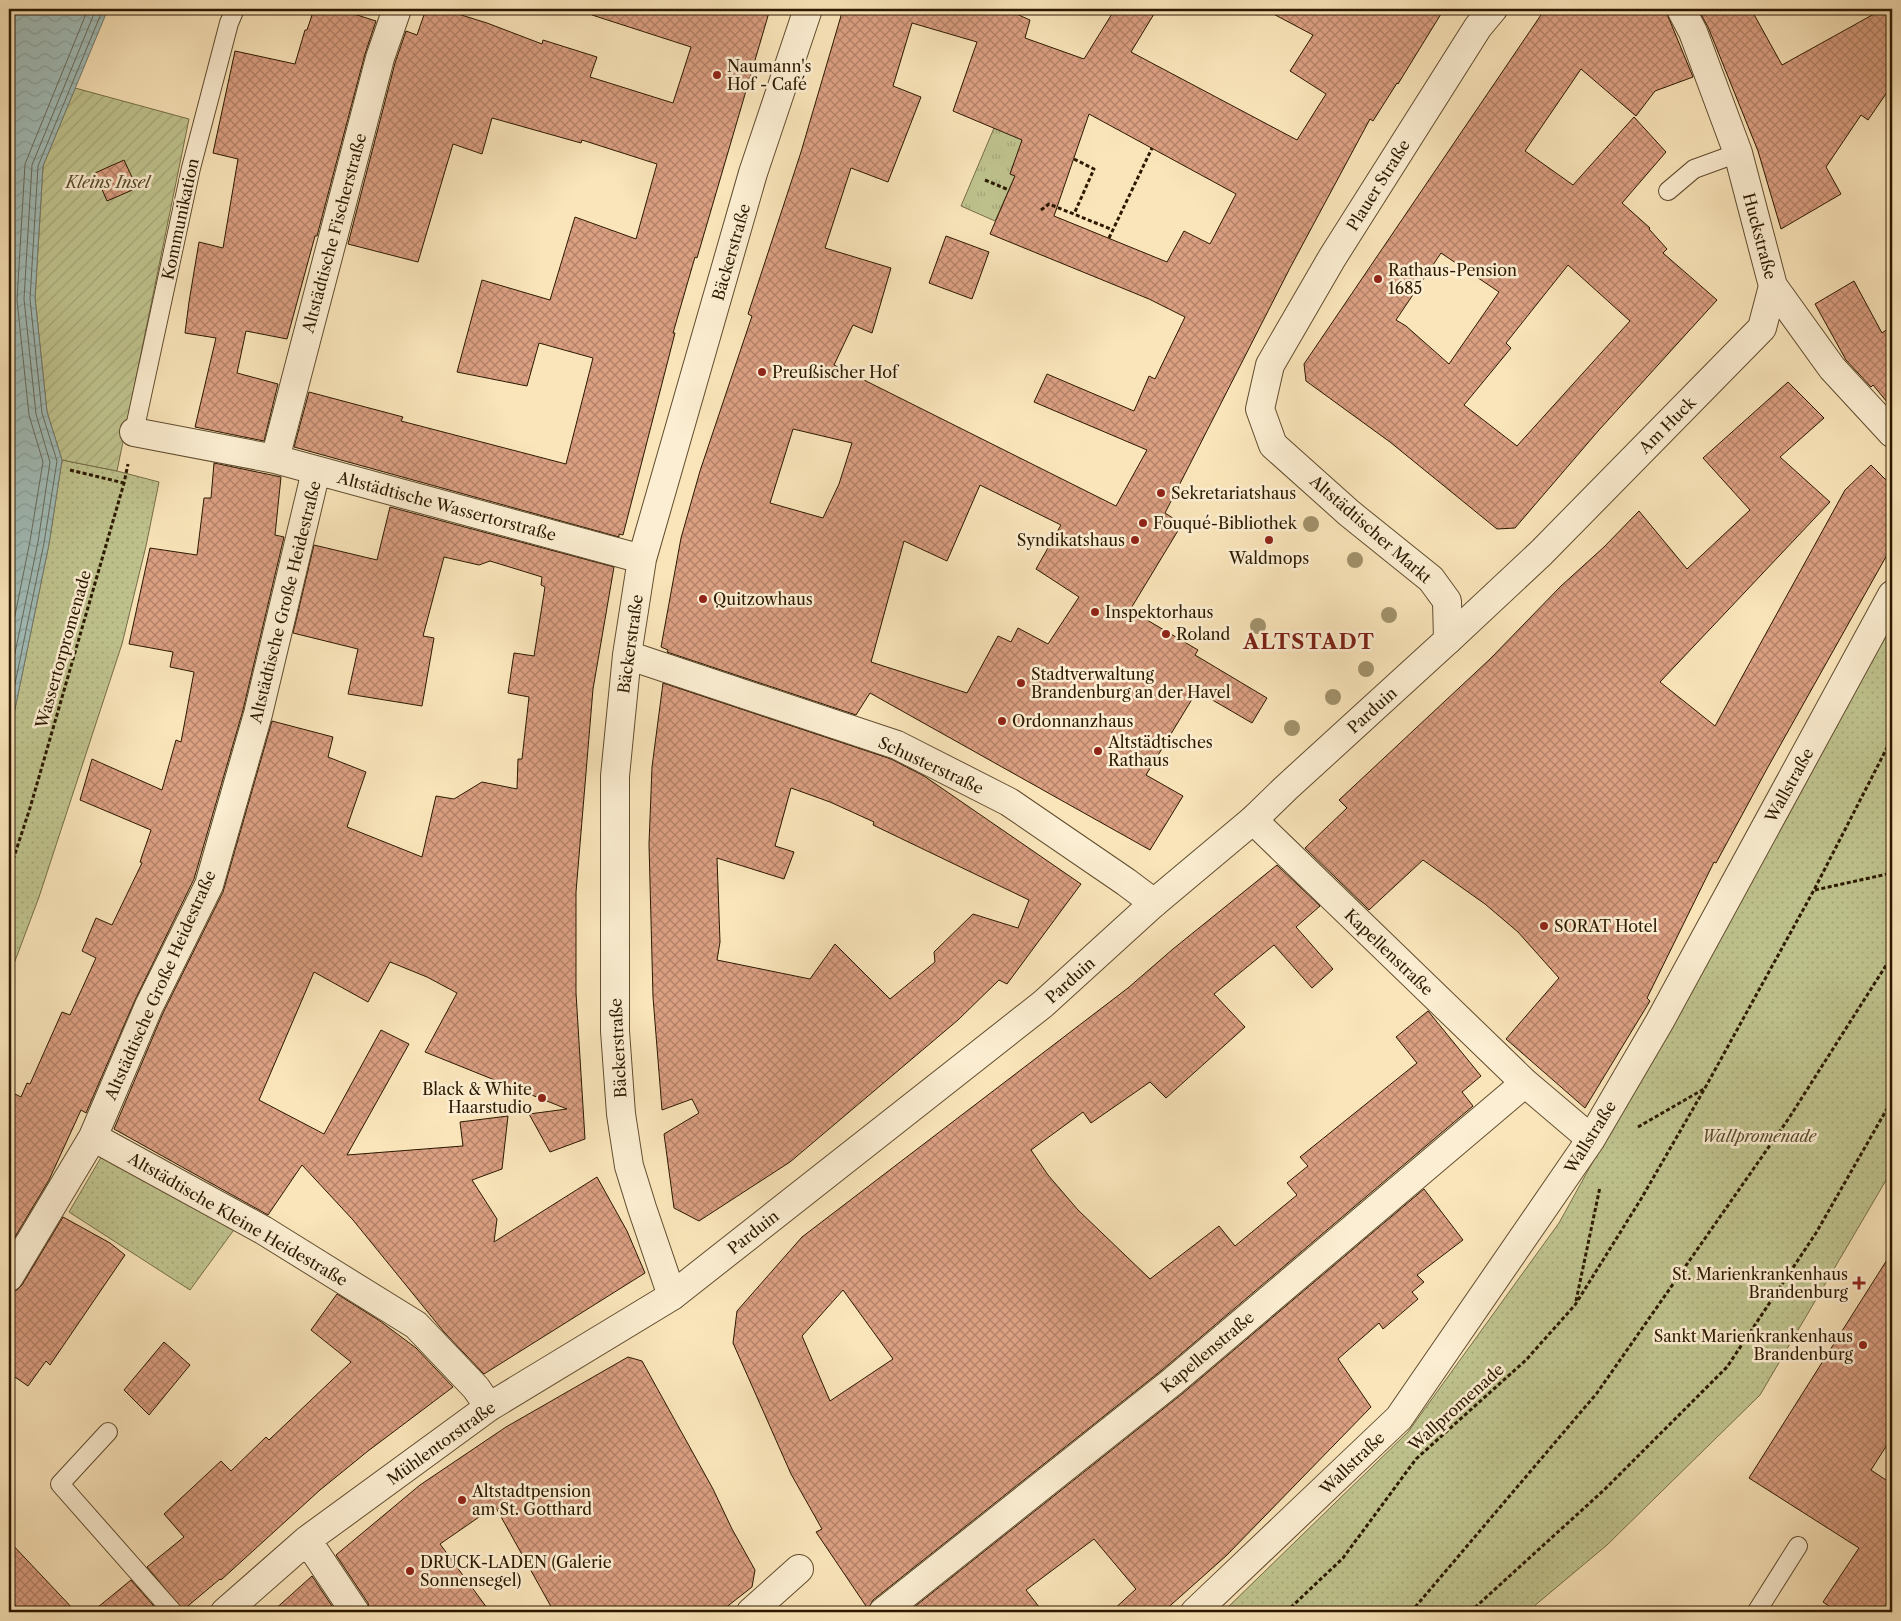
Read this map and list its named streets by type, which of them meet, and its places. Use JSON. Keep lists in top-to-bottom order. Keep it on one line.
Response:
{"streets":{"street":["Plauer Straße","Altstädtische Fischerstraße","Huckstraße","Bäckerstraße","Am Huck","Altstädtische Wassertorstraße","Altstädtischer Markt","Altstädtische Große Heidestraße","Parduin","Schusterstraße","Wallstraße","Kapellenstraße","Altstädtische Kleine Heidestraße","Mühlentorstraße"],"lane":["Kommunikation"],"path":["Wassertorpromenade","Wallpromenade"]},"crossings":[["Plauer Straße","Altstädtischer Markt"],["Kommunikation","Altstädtische Wassertorstraße"],["Kommunikation","Wassertorpromenade"],["Altstädtische Fischerstraße","Altstädtische Wassertorstraße"],["Huckstraße","Am Huck"],["Bäckerstraße","Altstädtische Wassertorstraße"],["Bäckerstraße","Parduin"],["Bäckerstraße","Schusterstraße"],["Bäckerstraße","Mühlentorstraße"],["Am Huck","Altstädtischer Markt"],["Am Huck","Parduin"],["Altstädtische Wassertorstraße","Altstädtische Große Heidestraße"],["Altstädtische Wassertorstraße","Wassertorpromenade"],["Altstädtischer Markt","Parduin"],["Altstädtische Große Heidestraße","Altstädtische Kleine Heidestraße"],["Parduin","Schusterstraße"],["Parduin","Kapellenstraße"],["Parduin","Mühlentorstraße"],["Wallstraße","Kapellenstraße"],["Altstädtische Kleine Heidestraße","Mühlentorstraße"]],"districts":["ALTSTADT"],"parks":["Kleins Insel","Wallpromenade"],"places":{"other":["Naumann's Hof - Café","Rathaus-Pension 1685","Preußischer Hof","Sekretariatshaus","Fouqué-Bibliothek","Syndikatshaus","Waldmops","Quitzowhaus","Inspektorhaus","Roland","Stadtverwaltung Brandenburg an der Havel","Ordonnanzhaus","Altstädtisches Rathaus","SORAT Hotel","Black & White Haarstudio","Sankt Marienkrankenhaus Brandenburg","Altstadtpension am St. Gotthard","DRUCK-LADEN (Galerie Sonnensegel)"],"health":["St. Marienkrankenhaus Brandenburg"]}}
